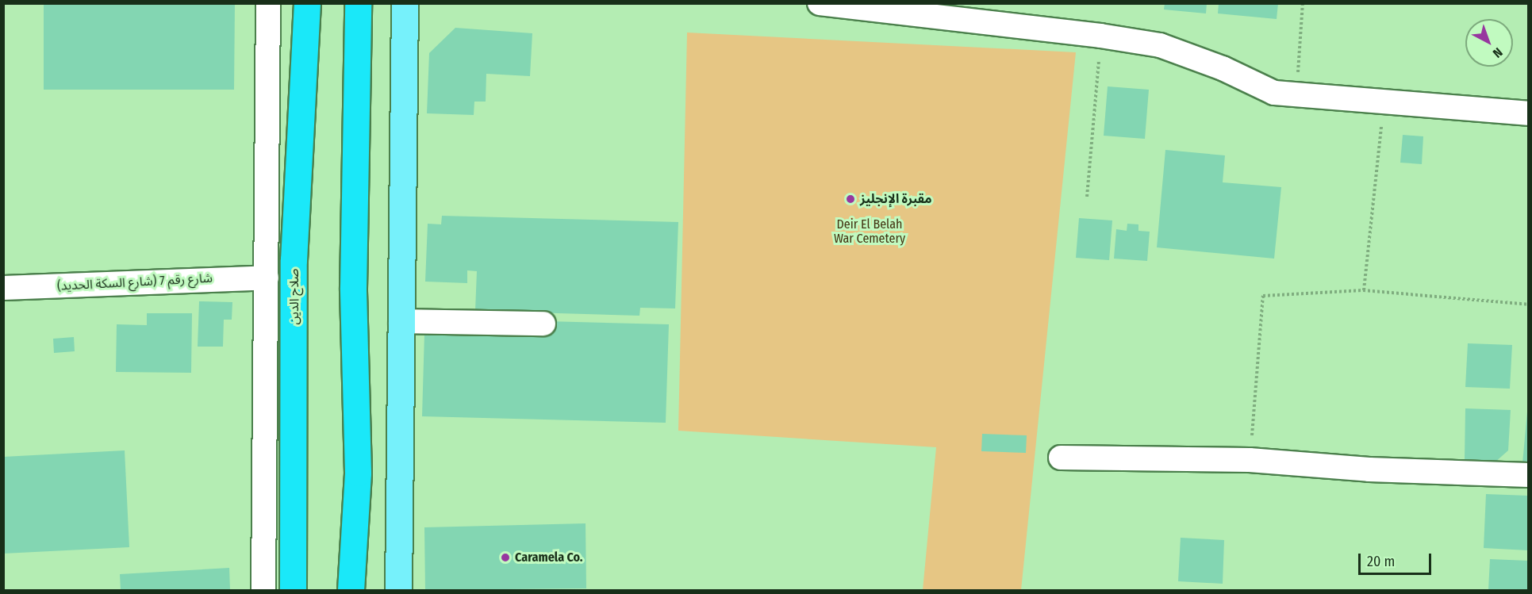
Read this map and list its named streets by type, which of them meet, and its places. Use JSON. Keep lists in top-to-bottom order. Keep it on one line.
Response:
{"streets":{"highway":["صلاح الدين"],"street":["شارع رقم 7 (شارع السكة الحديد)"]},"parks":["Deir El Belah War Cemetery"],"places":["مقبرة الإنجليز","Caramela Co."],"scale_bar":"20 m","north":"bottom right"}
